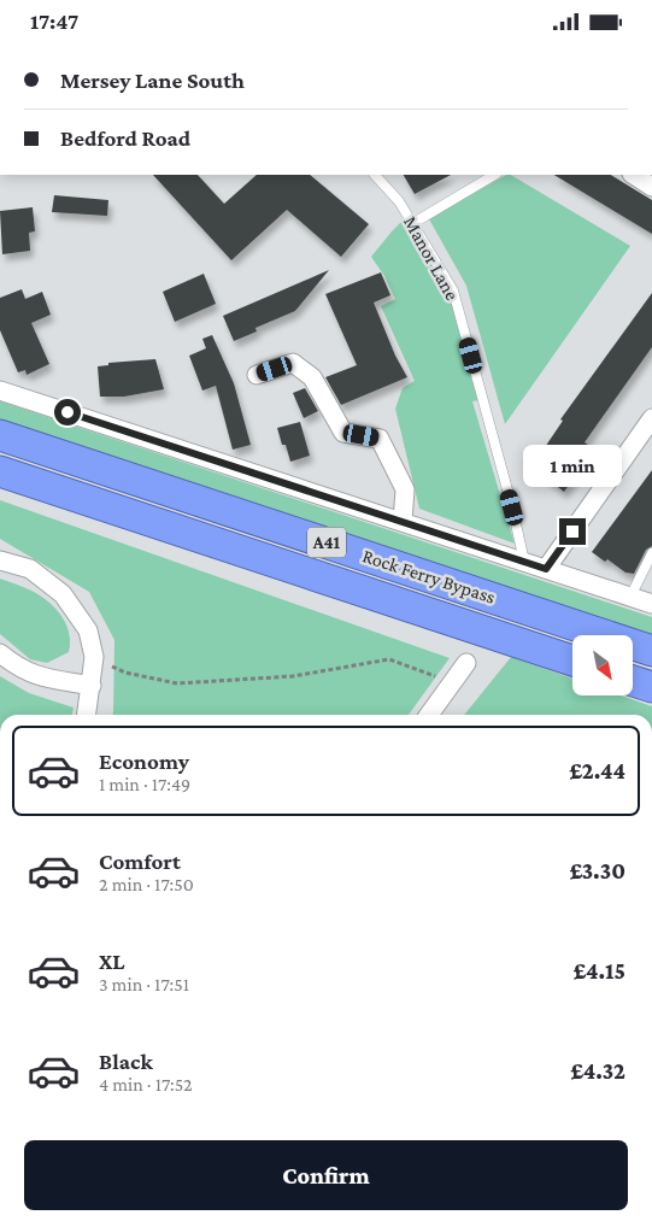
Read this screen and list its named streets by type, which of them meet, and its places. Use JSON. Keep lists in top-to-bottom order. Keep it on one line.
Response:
{"streets":{"highway":["A41","Rock Ferry Bypass"],"lane":["Manor Lane"]},"north":"bottom right","page":{"status":"17:47","banner":["Mersey Lane South","Bedford Road"],"bubble":"1 min","list":[{"name":"Economy","note":"1 min · 17:49","value":"£2.44"},{"name":"Comfort","note":"2 min · 17:50","value":"£3.30"},{"name":"XL","note":"3 min · 17:51","value":"£4.15"},{"name":"Black","note":"4 min · 17:52","value":"£4.32"}],"buttons":"Confirm"}}
